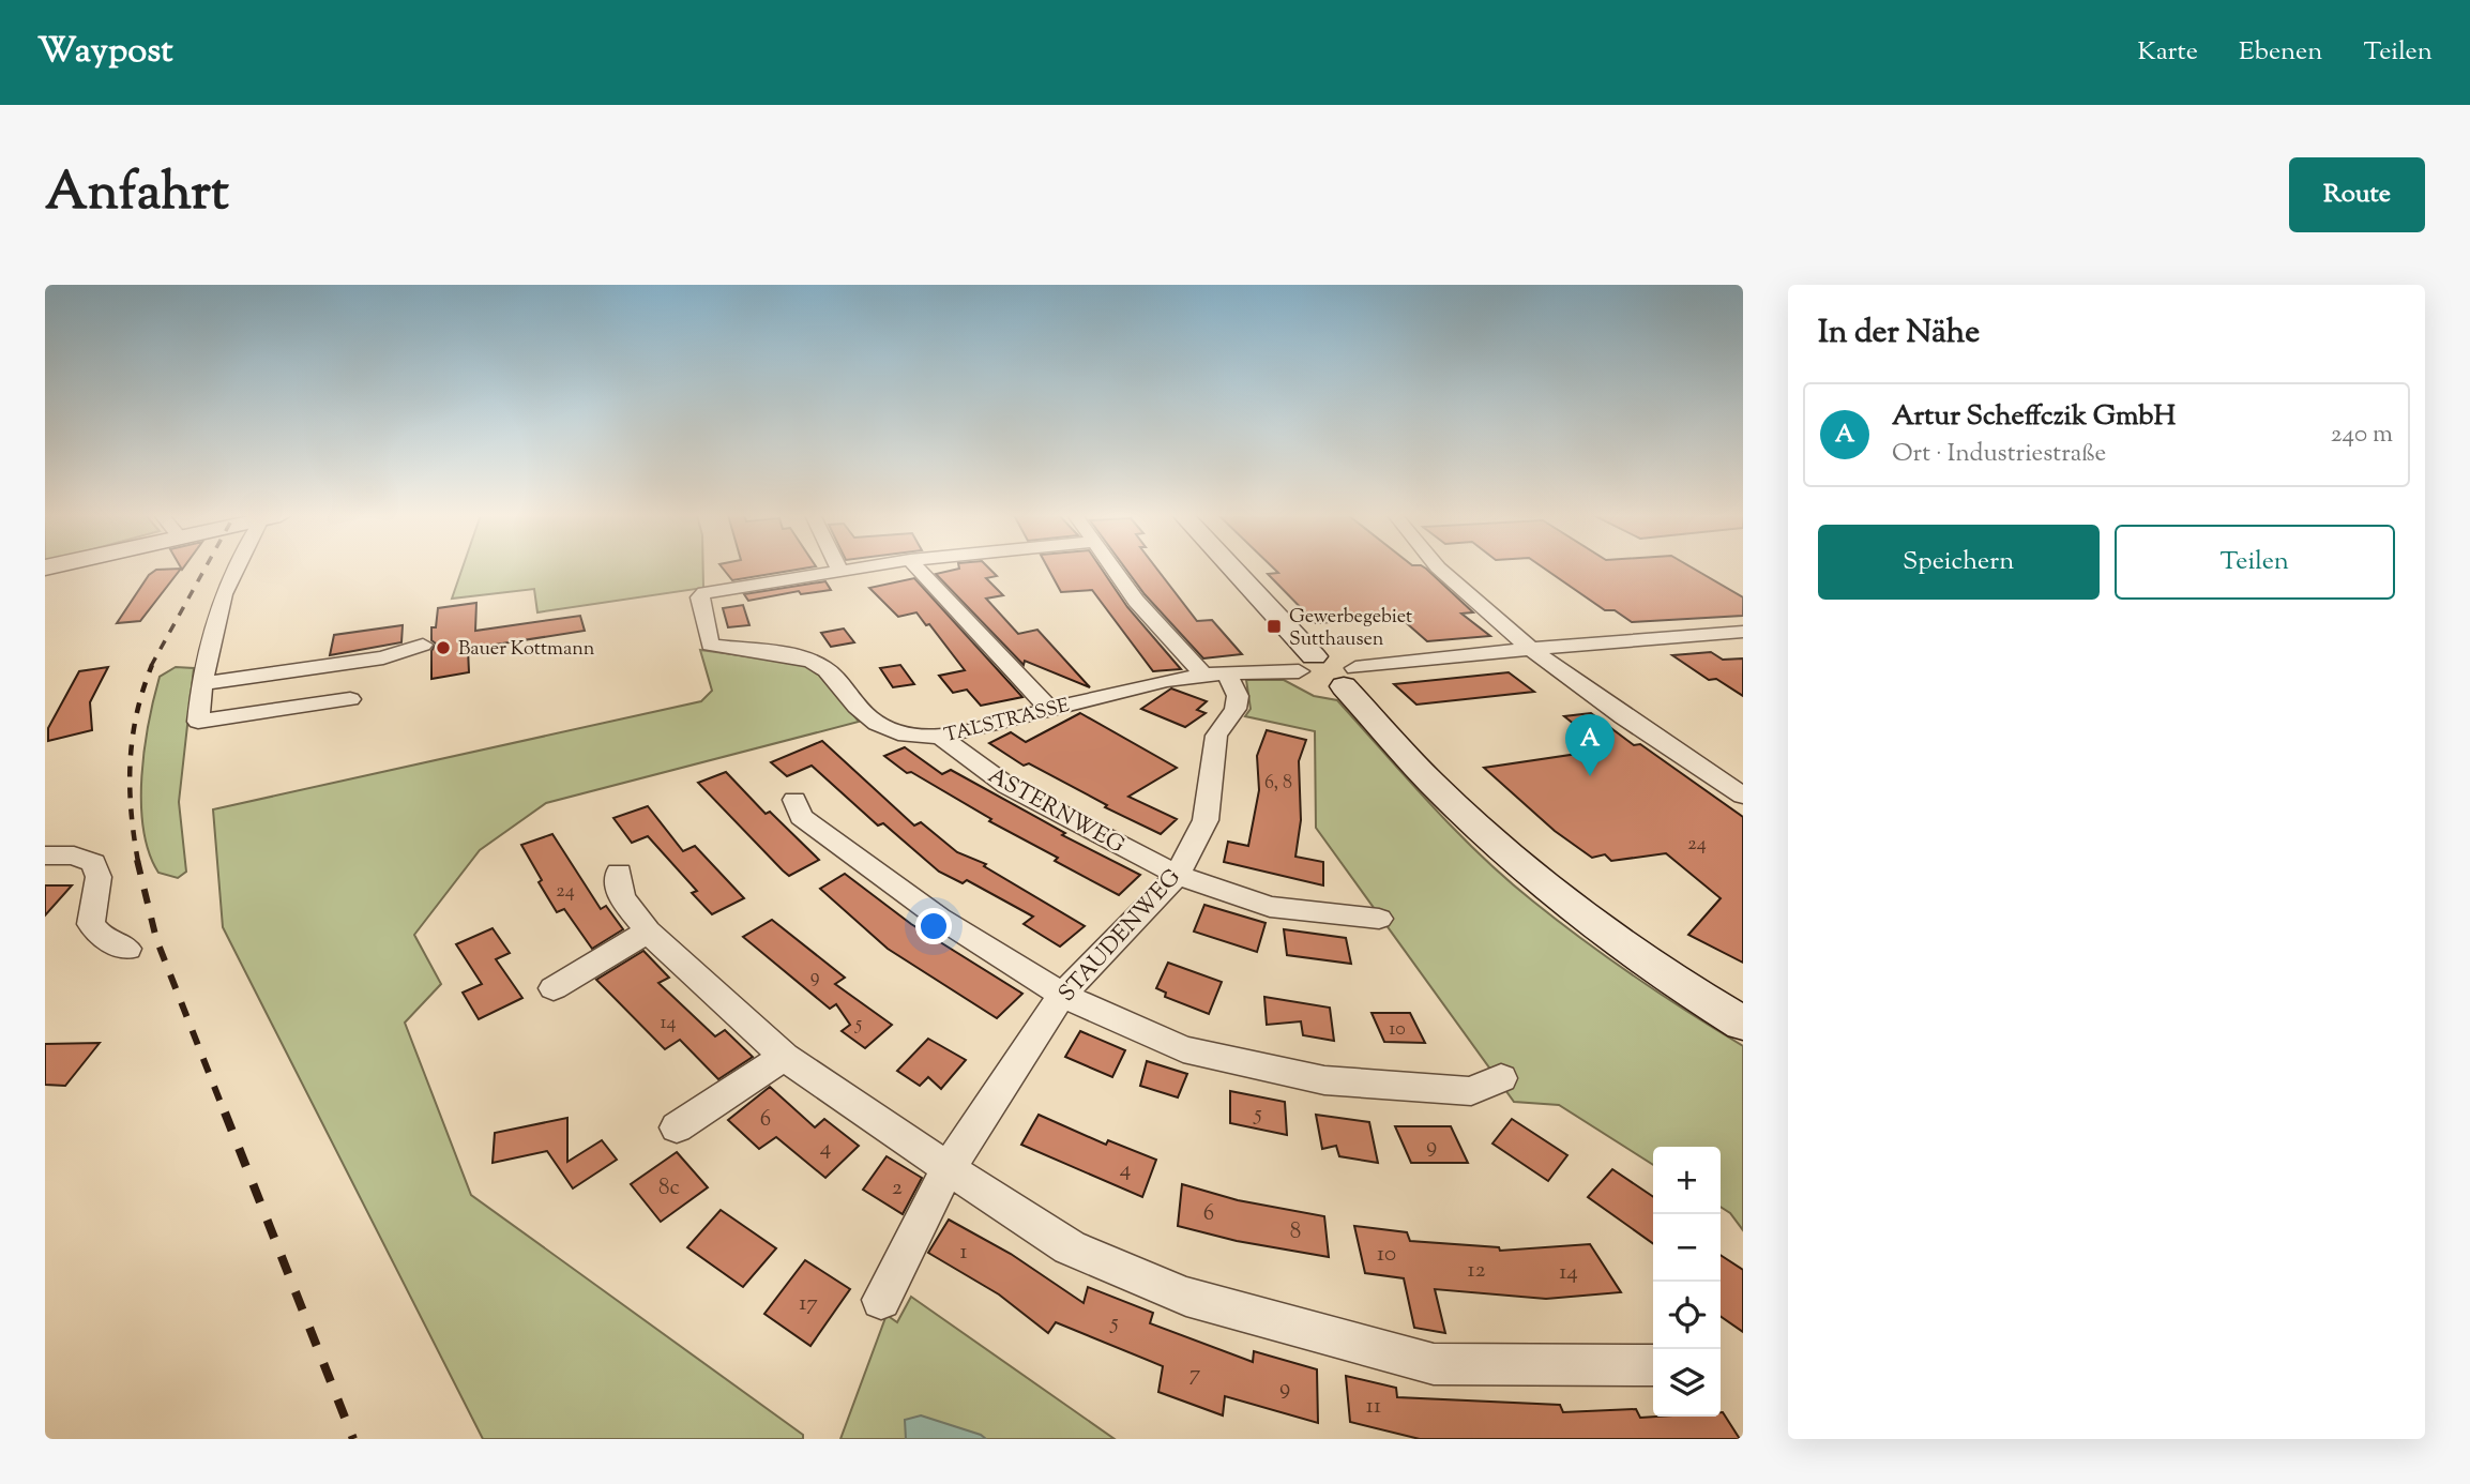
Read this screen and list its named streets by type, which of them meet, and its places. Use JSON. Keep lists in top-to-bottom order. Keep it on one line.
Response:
{"streets":{"street":["TALSTRASSE","ASTERNWEG","STAUDENWEG"]},"crossings":[["TALSTRASSE","ASTERNWEG"],["TALSTRASSE","STAUDENWEG"],["ASTERNWEG","STAUDENWEG"]],"places":{"transit":["Gewerbegebiet Sutthausen"],"other":["Bauer Kottmann"]},"house_numbers":["6, 8","24","24","9","14","5","10","5","6","9","4","4","8c","2","6","8","1","10","12","14","17","5","7","9","11"],"page":{"header":"Waypost","nav":["Karte","Ebenen","Teilen"],"title":"Anfahrt","buttons":["Route",["Speichern","Teilen"]],"heading":"In der Nähe","list":[{"mark":"A","name":"Artur Scheffczik GmbH","note":"Ort · Industriestraße","value":"240 m"}],"pins":"A","map_buttons":["+","−"]}}
